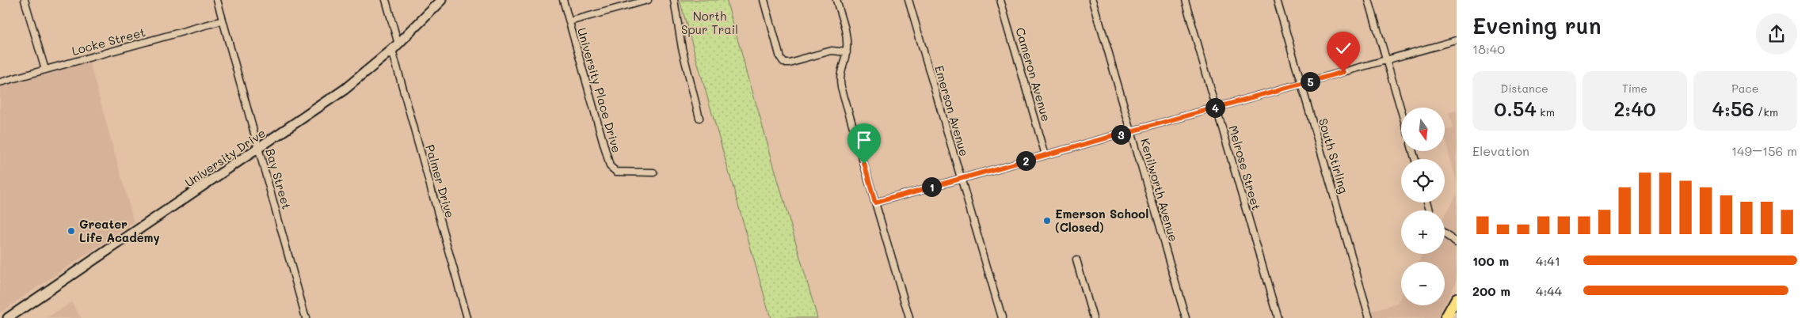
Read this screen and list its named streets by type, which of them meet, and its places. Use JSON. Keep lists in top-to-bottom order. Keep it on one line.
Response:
{"streets":{"main road":["University Drive"],"street":["Locke Street","Cameron Avenue","University Place Drive","Emerson Avenue","South Stirling","Melrose Street","Bay Street","Palmer Drive","Kenilworth Avenue"]},"crossings":[["Locke Street","Bay Street"],["University Drive","Bay Street"],["University Drive","Palmer Drive"]],"parks":["North Spur Trail"],"places":["Emerson School (Closed)","Greater Life Academy"],"north":"bottom","page":{"heading":["Evening run","18:40"],"stats":[["Distance","0.54 km"],["Time","2:40"],["Pace","4:56 /km"]],"pins":["5","4","3","2","1"],"map_buttons":["+","−"],"chart":["Elevation","149–156 m"],"list":[{"name":"100 m","note":"4:41"},{"name":"200 m","note":"4:44"}]}}
